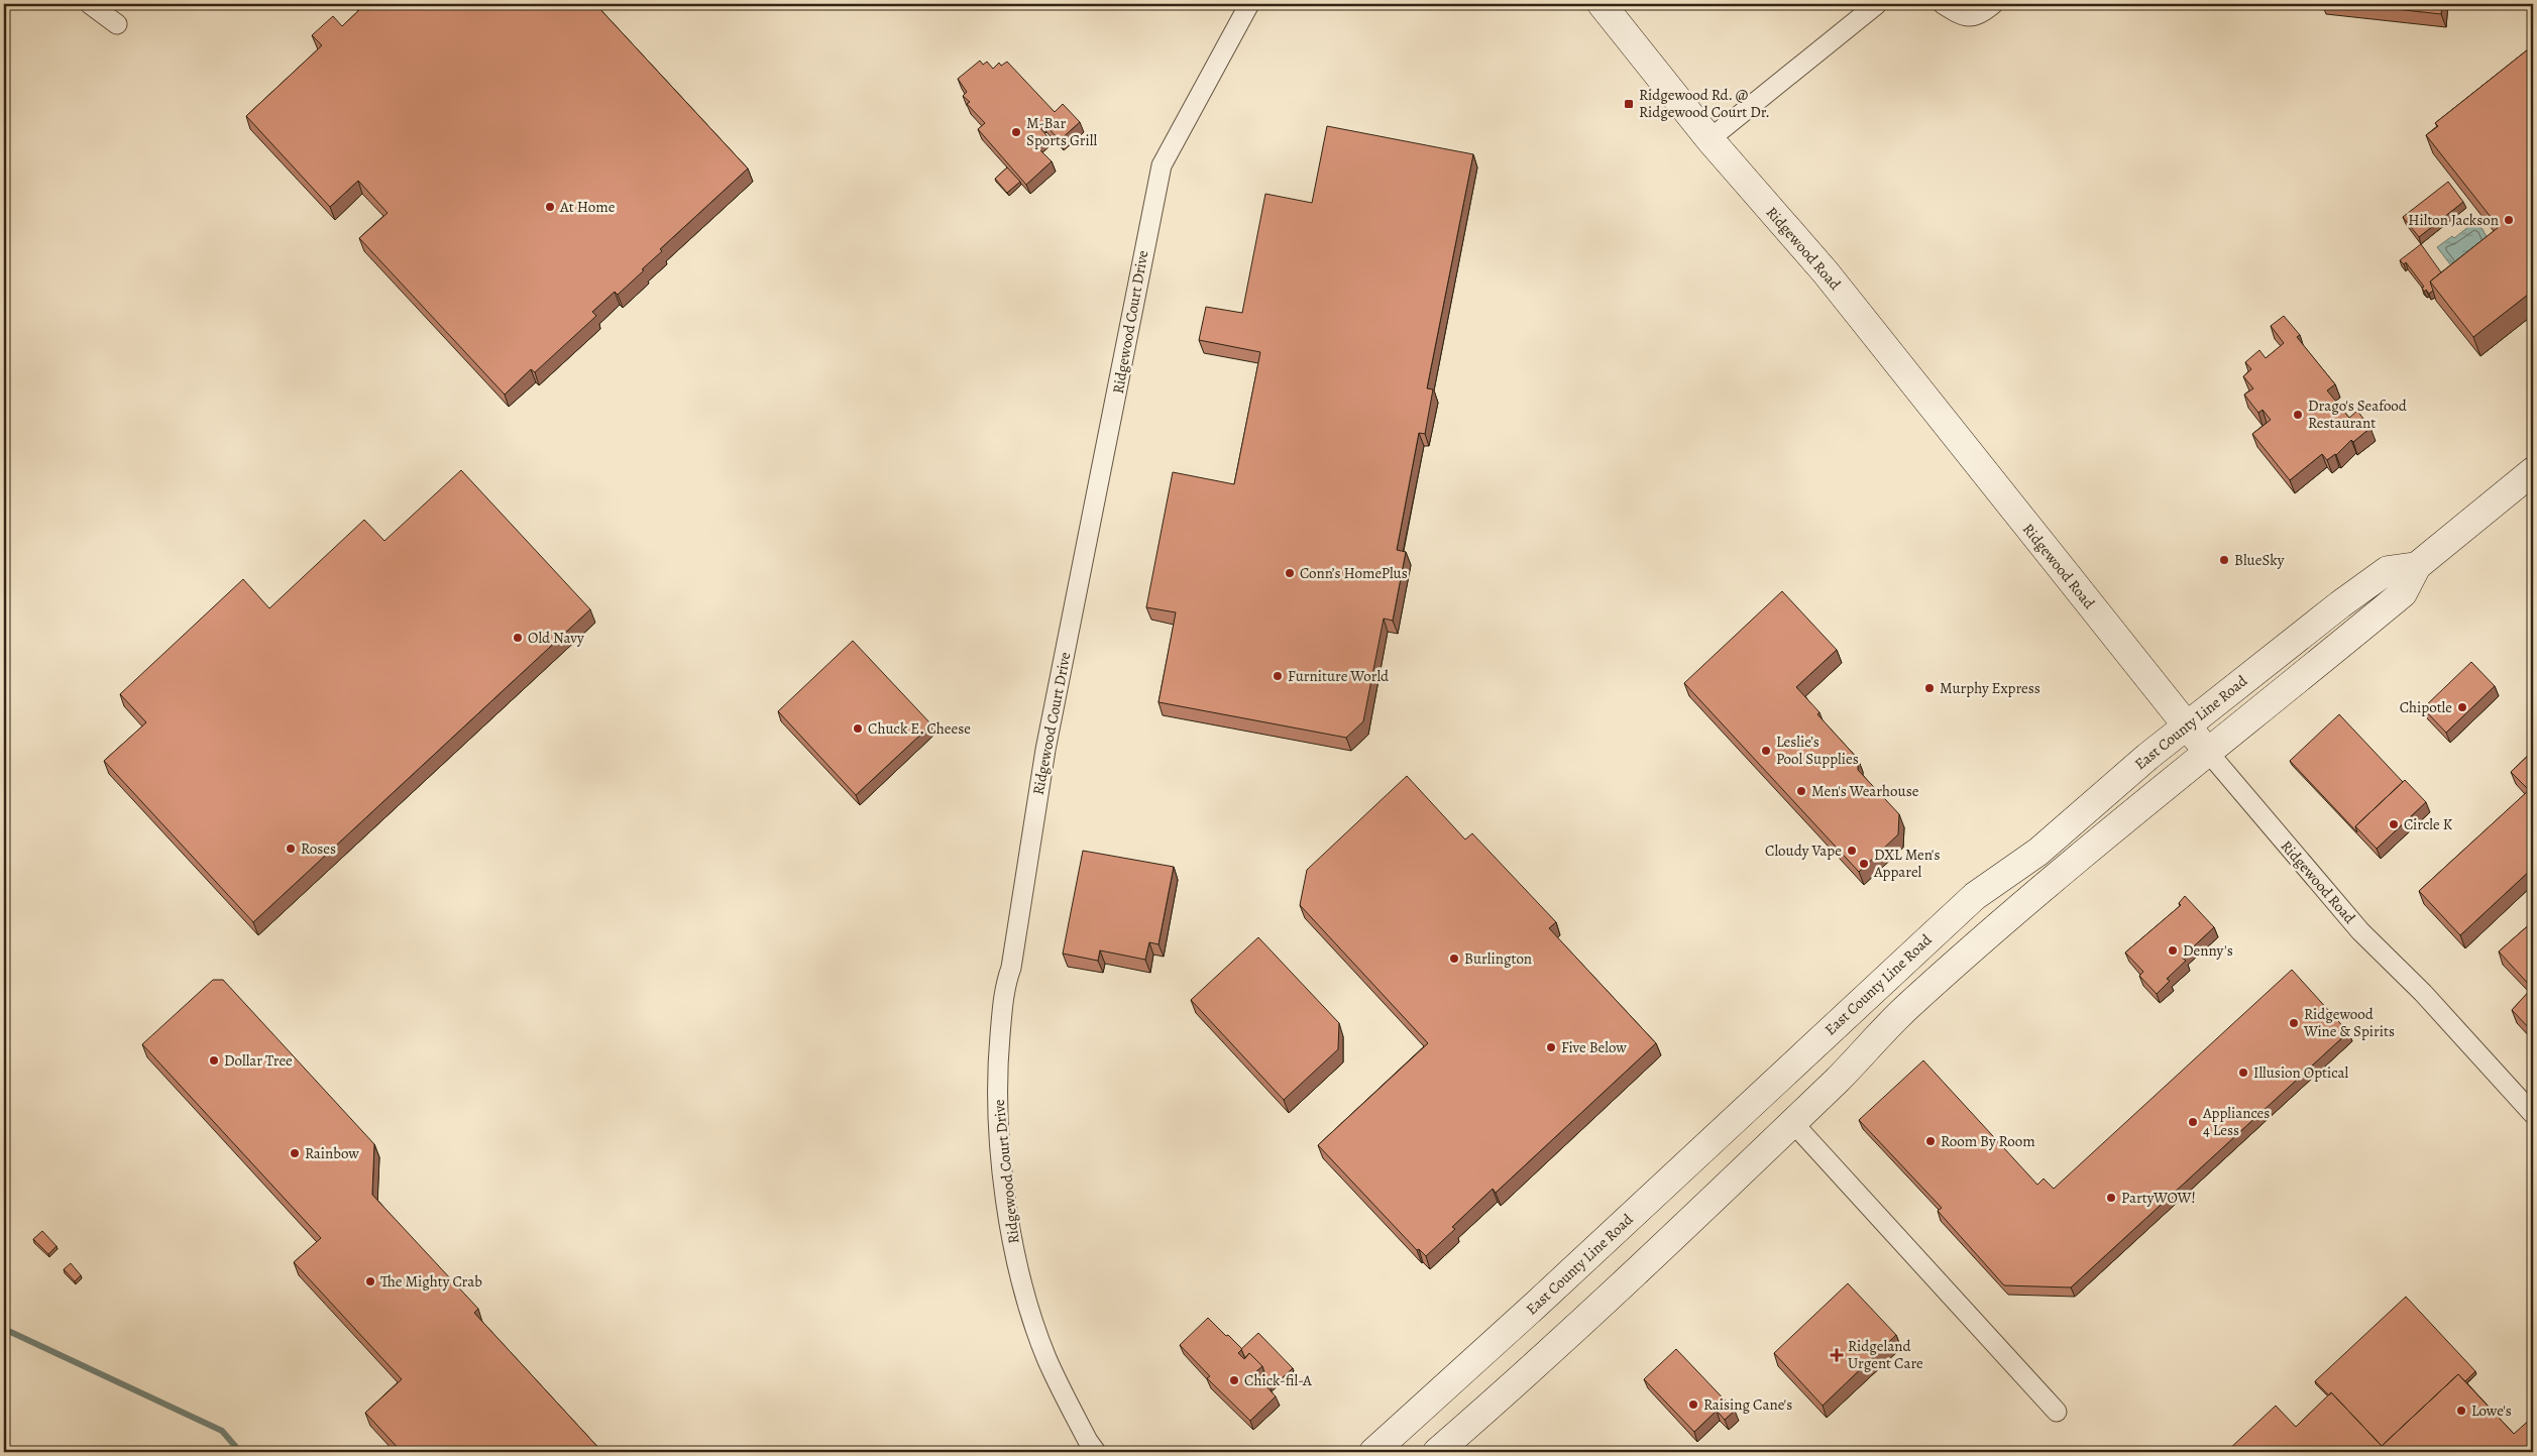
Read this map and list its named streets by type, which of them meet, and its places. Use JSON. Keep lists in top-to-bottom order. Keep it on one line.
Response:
{"streets":{"main road":["Ridgewood Road","East County Line Road"],"street":["Ridgewood Court Drive"]},"crossings":[["Ridgewood Road","East County Line Road"]],"places":{"transit":["Ridgewood Rd. @ Ridgewood Court Dr."],"other":["M-Bar Sports Grill","At Home","Hilton Jackson","Drago's Seafood Restaurant","BlueSky","Conn’s HomePlus","Old Navy","Furniture World","Murphy Express","Chipotle","Chuck E. Cheese","Leslie’s Pool Supplies","Men's Wearhouse","Circle K","Roses","Cloudy Vape","DXL Men's Apparel","Denny's","Burlington","Ridgewood Wine & Spirits","Five Below","Dollar Tree","Illusion Optical","Appliances 4 Less","Room By Room","Rainbow","PartyWOW!","The Mighty Crab","Chick-fil-A","Raising Cane's","Lowe's"],"health":["Ridgeland Urgent Care"]}}
